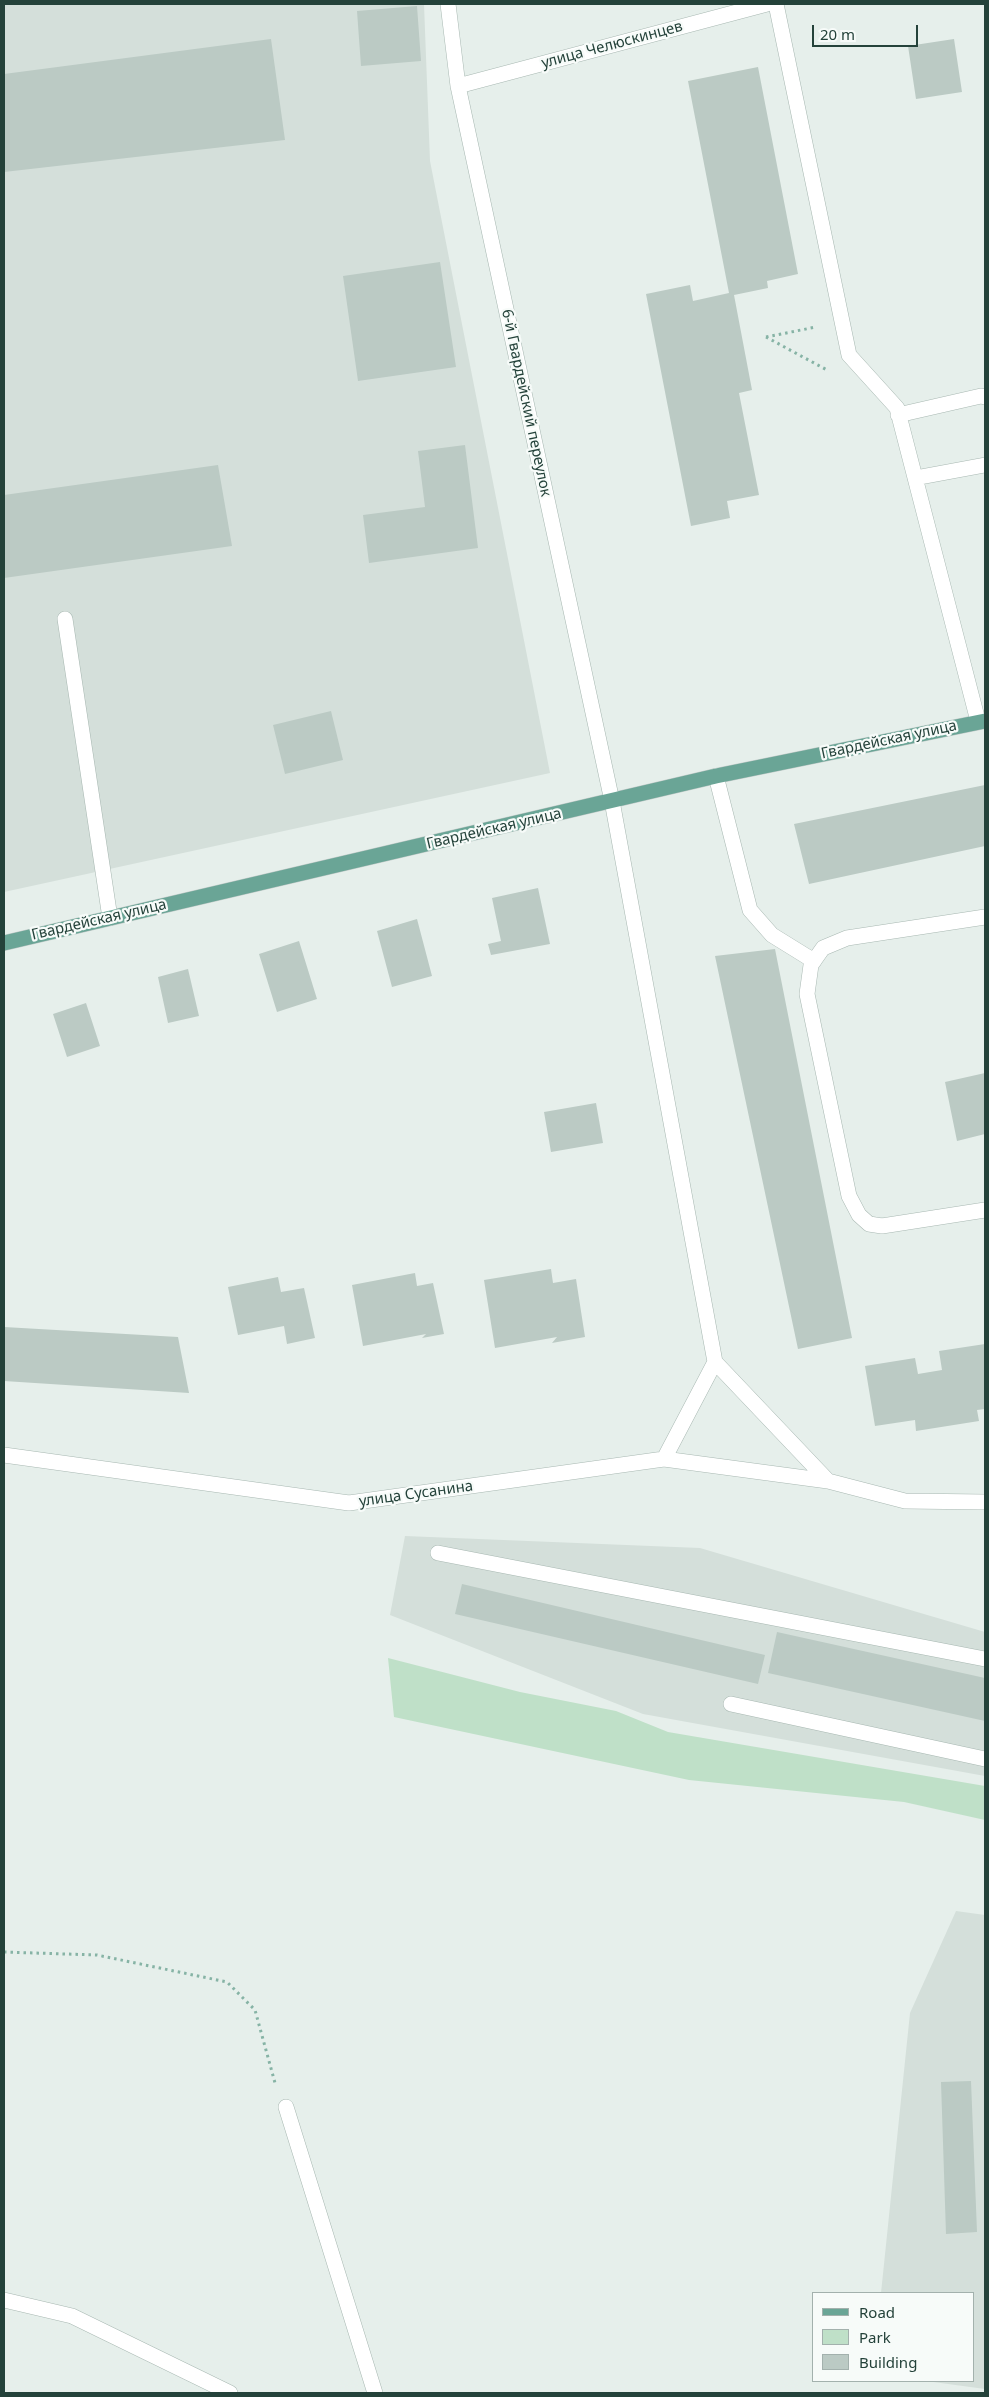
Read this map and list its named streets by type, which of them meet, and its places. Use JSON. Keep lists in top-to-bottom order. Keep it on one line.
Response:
{"streets":{"main road":["Гвардейская улица"],"street":["улица Челюскинцев","6-й Гвардейский переулок","улица Сусанина"]},"crossings":[["улица Челюскинцев","6-й Гвардейский переулок"],["6-й Гвардейский переулок","Гвардейская улица"]],"legend":["Road","Park","Building"],"scale_bar":"20 m"}
